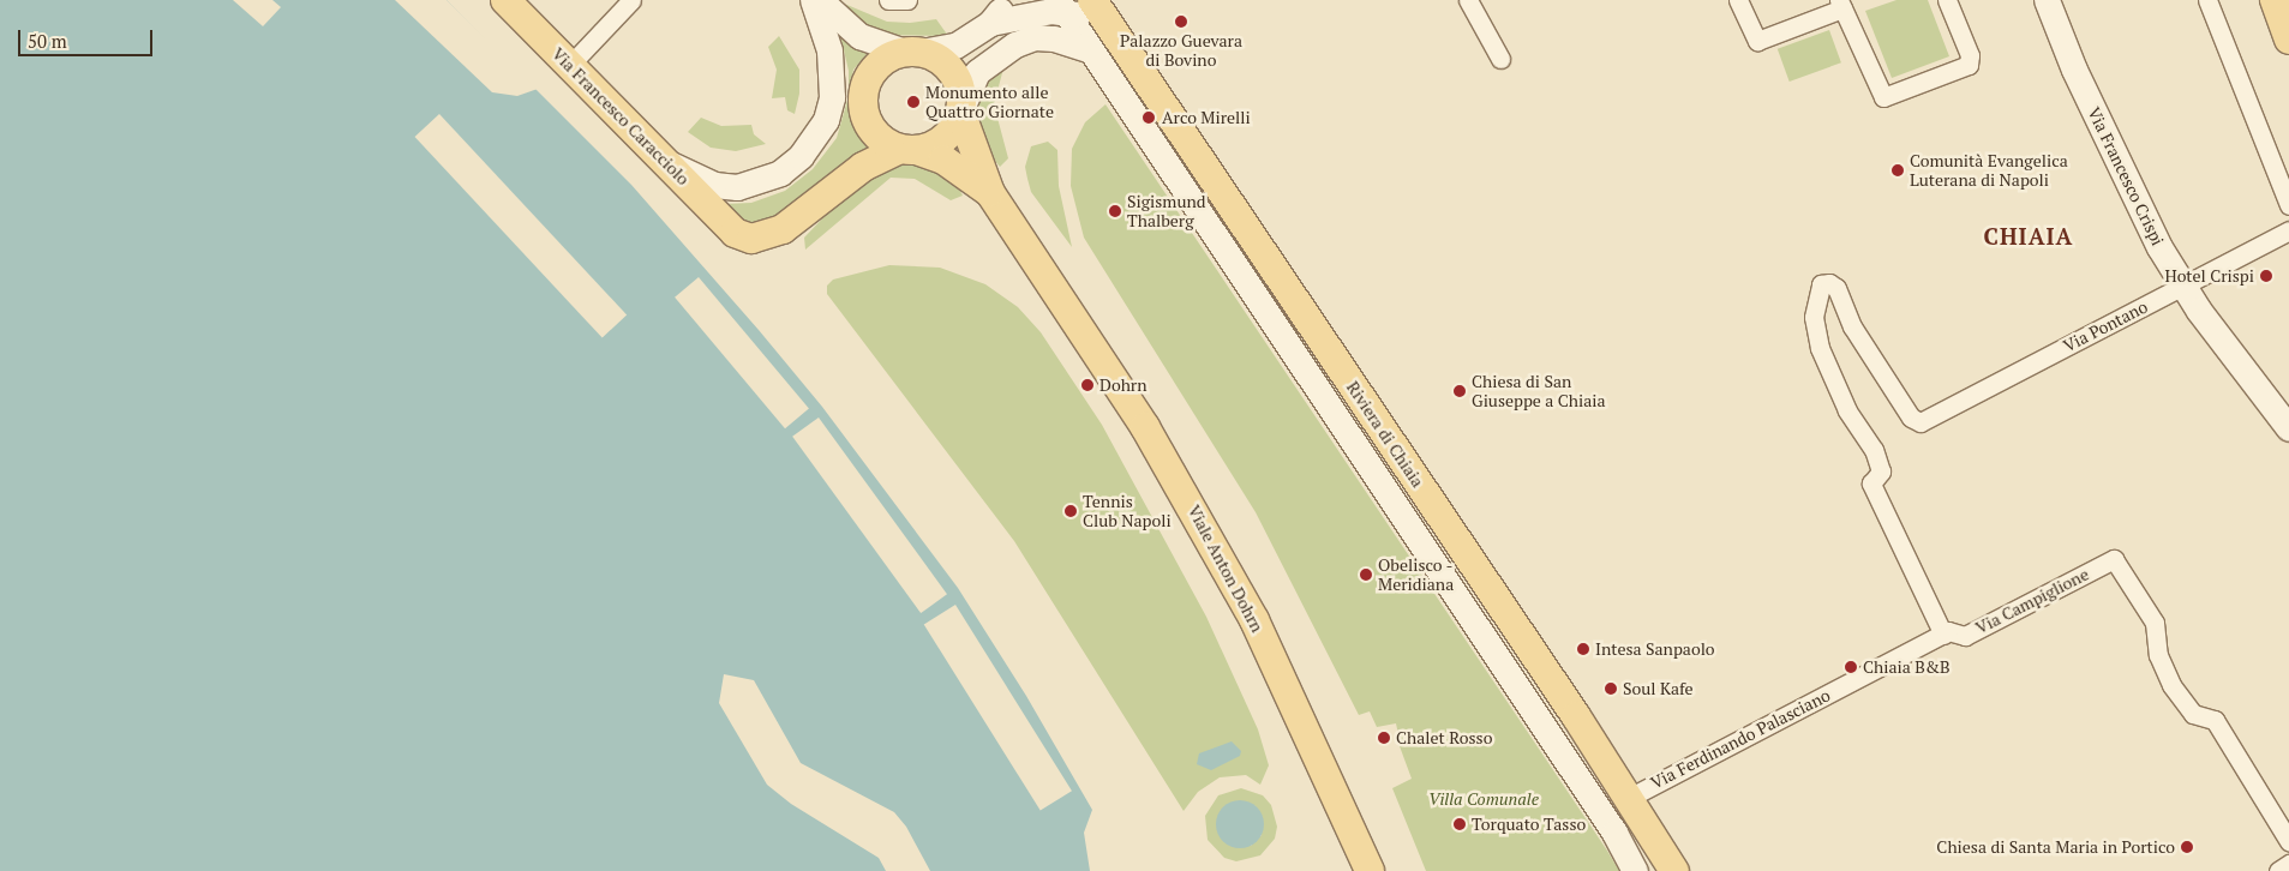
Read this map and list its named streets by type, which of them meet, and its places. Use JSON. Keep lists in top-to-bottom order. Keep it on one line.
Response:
{"streets":{"main road":["Via Francesco Caracciolo","Riviera di Chiaia","Viale Anton Dohrn"],"street":["Via Francesco Crispi","Via Pontano","Via Campiglione","Via Ferdinando Palasciano"]},"crossings":[["Via Francesco Caracciolo","Viale Anton Dohrn"],["Via Francesco Crispi","Via Pontano"],["Via Pontano","Via Campiglione"],["Via Pontano","Via Ferdinando Palasciano"],["Riviera di Chiaia","Via Ferdinando Palasciano"],["Via Campiglione","Via Ferdinando Palasciano"]],"districts":["CHIAIA"],"parks":["Villa Comunale"],"places":["Palazzo Guevara di Bovino","Monumento alle Quattro Giornate","Arco Mirelli","Comunità Evangelica Luterana di Napoli","Sigismund Thalberg","Hotel Crispi","Dohrn","Chiesa di San Giuseppe a Chiaia","Tennis Club Napoli","Obelisco - Meridiana","Intesa Sanpaolo","Chiaia B&B","Soul Kafe","Chalet Rosso","Torquato Tasso","Chiesa di Santa Maria in Portico"],"scale_bar":"50 m"}
